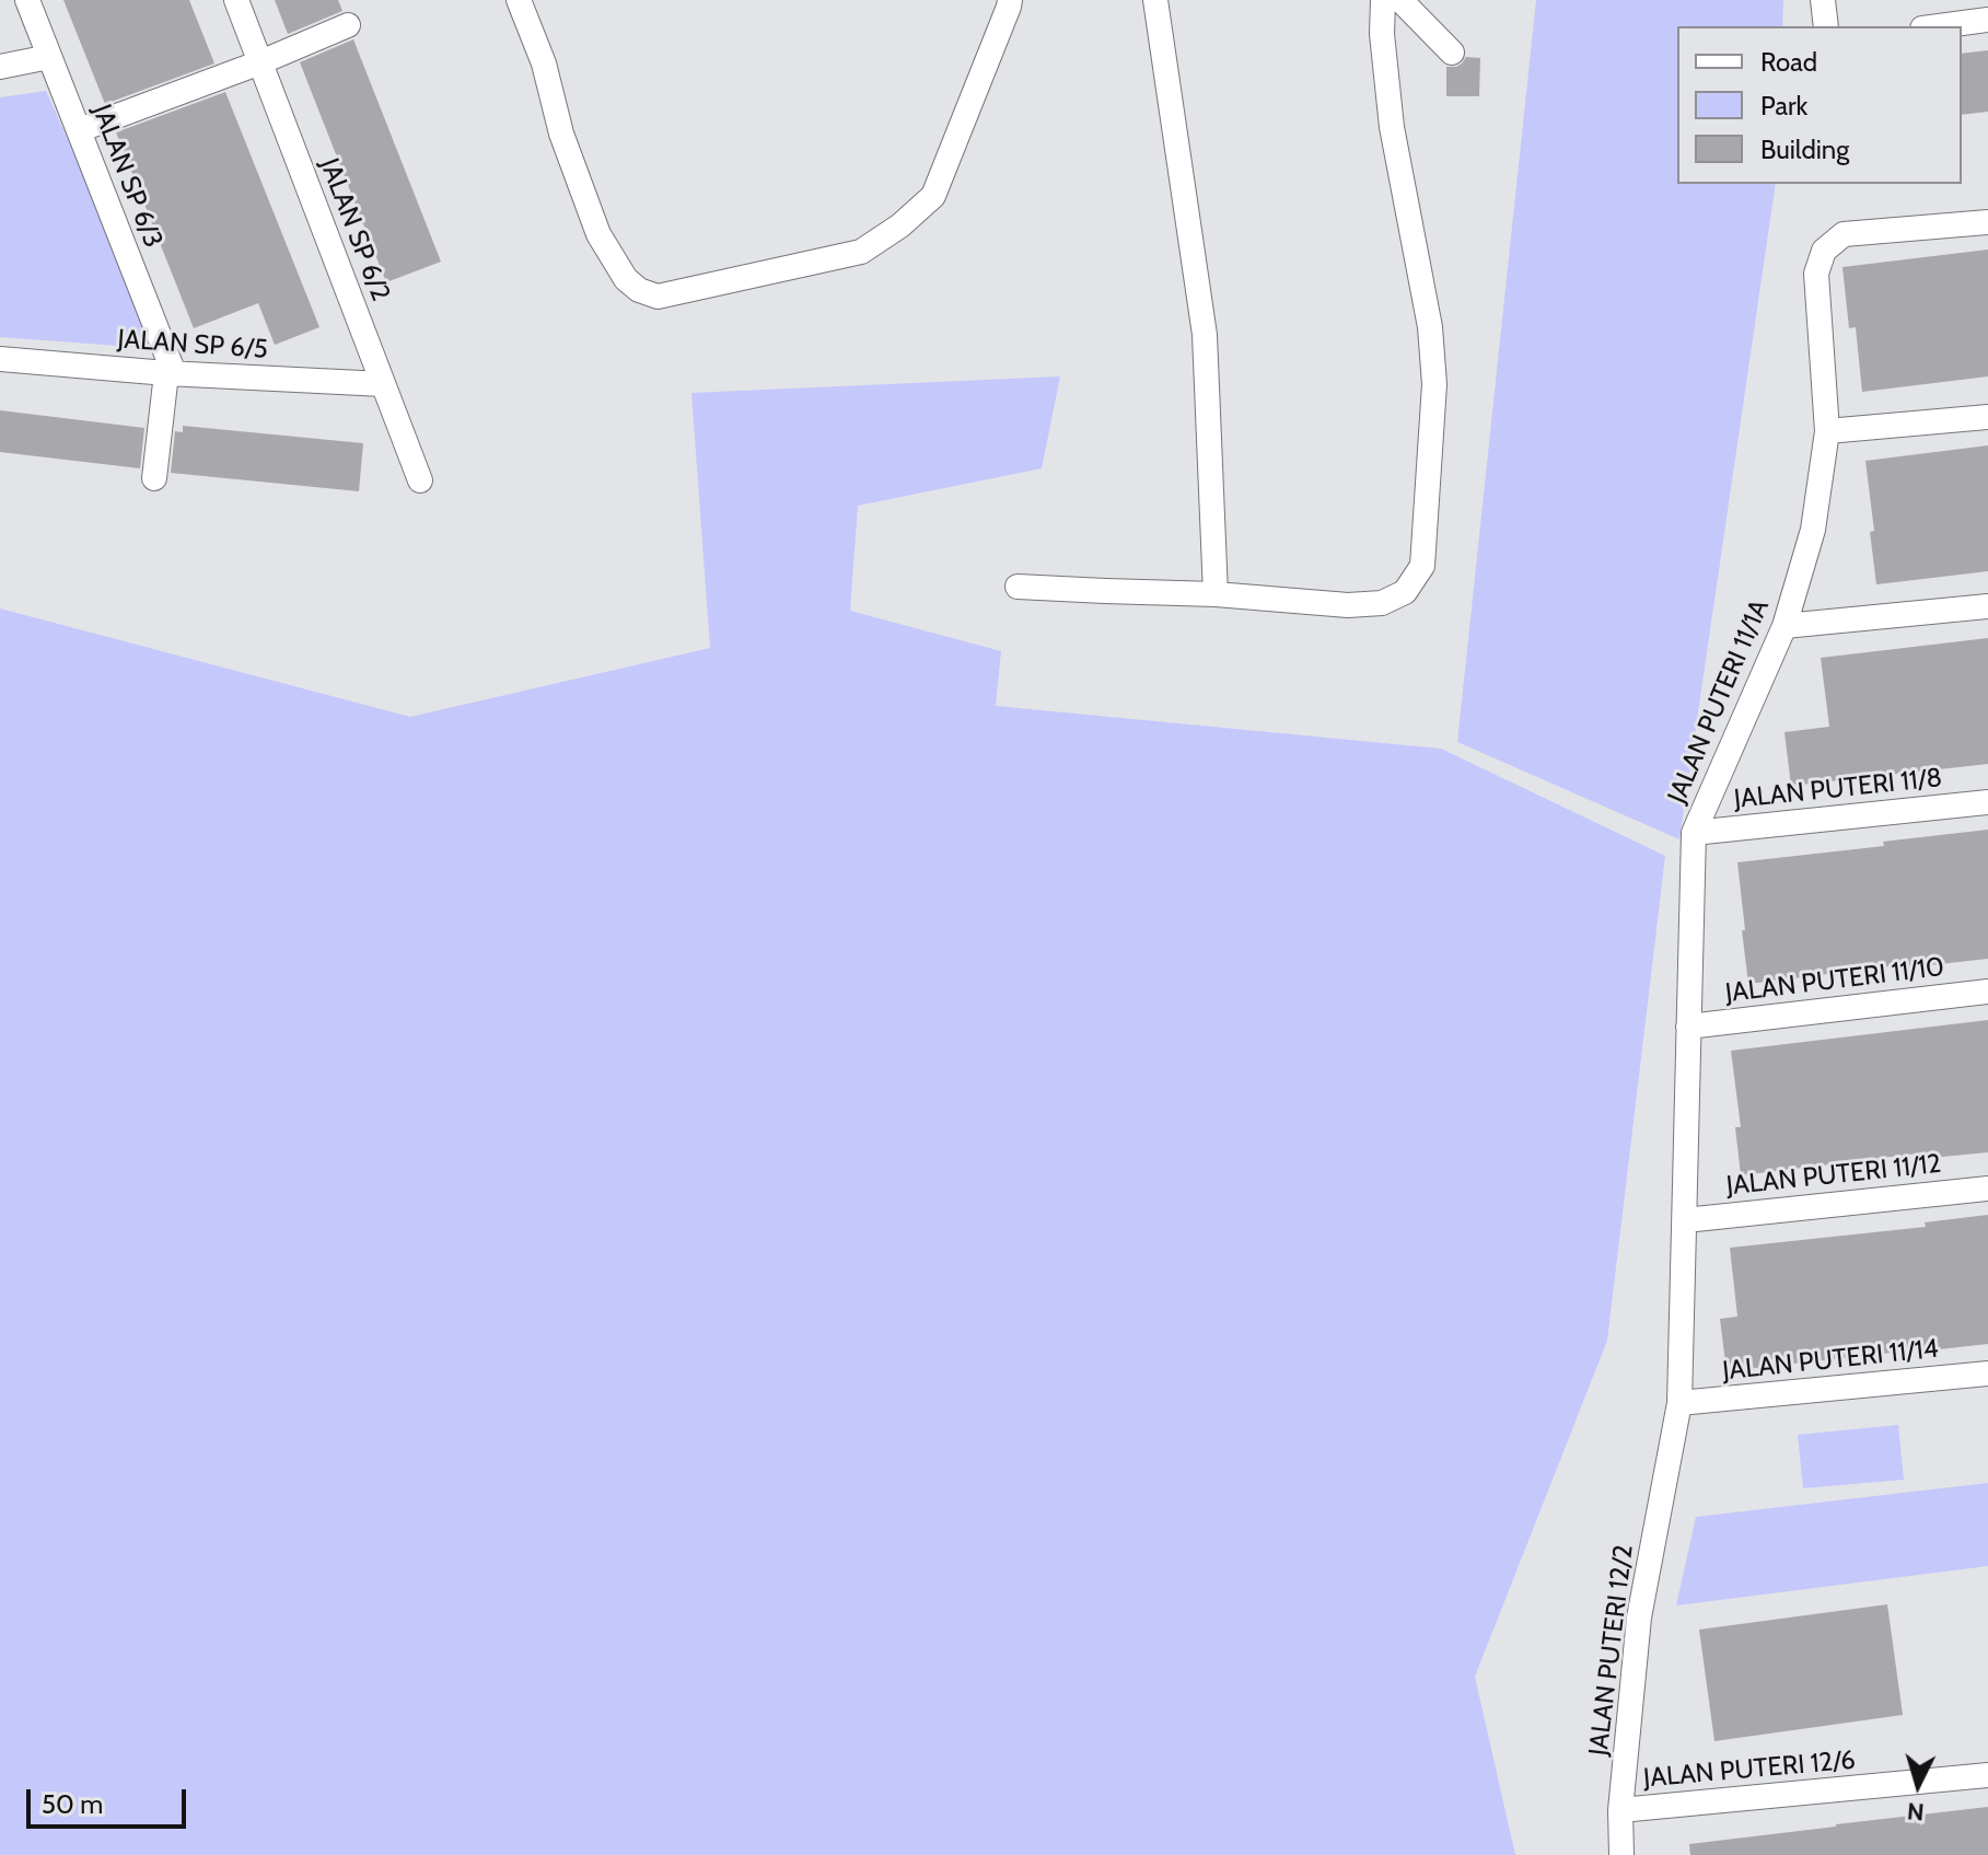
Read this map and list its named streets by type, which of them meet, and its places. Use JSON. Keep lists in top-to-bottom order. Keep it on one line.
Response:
{"streets":{"street":["JALAN SP 6/3","JALAN SP 6/2","JALAN SP 6/5","JALAN PUTERI 11/1A","JALAN PUTERI 11/8","JALAN PUTERI 11/10","JALAN PUTERI 11/12","JALAN PUTERI 11/14","JALAN PUTERI 12/2","JALAN PUTERI 12/6"]},"crossings":[["JALAN SP 6/3","JALAN SP 6/5"],["JALAN SP 6/2","JALAN SP 6/5"],["JALAN PUTERI 11/1A","JALAN PUTERI 11/8"],["JALAN PUTERI 11/1A","JALAN PUTERI 11/10"],["JALAN PUTERI 11/1A","JALAN PUTERI 11/12"],["JALAN PUTERI 11/1A","JALAN PUTERI 11/14"],["JALAN PUTERI 11/1A","JALAN PUTERI 12/2"],["JALAN PUTERI 11/14","JALAN PUTERI 12/2"],["JALAN PUTERI 12/2","JALAN PUTERI 12/6"]],"legend":["Road","Park","Building"],"scale_bar":"50 m","north":"bottom"}
